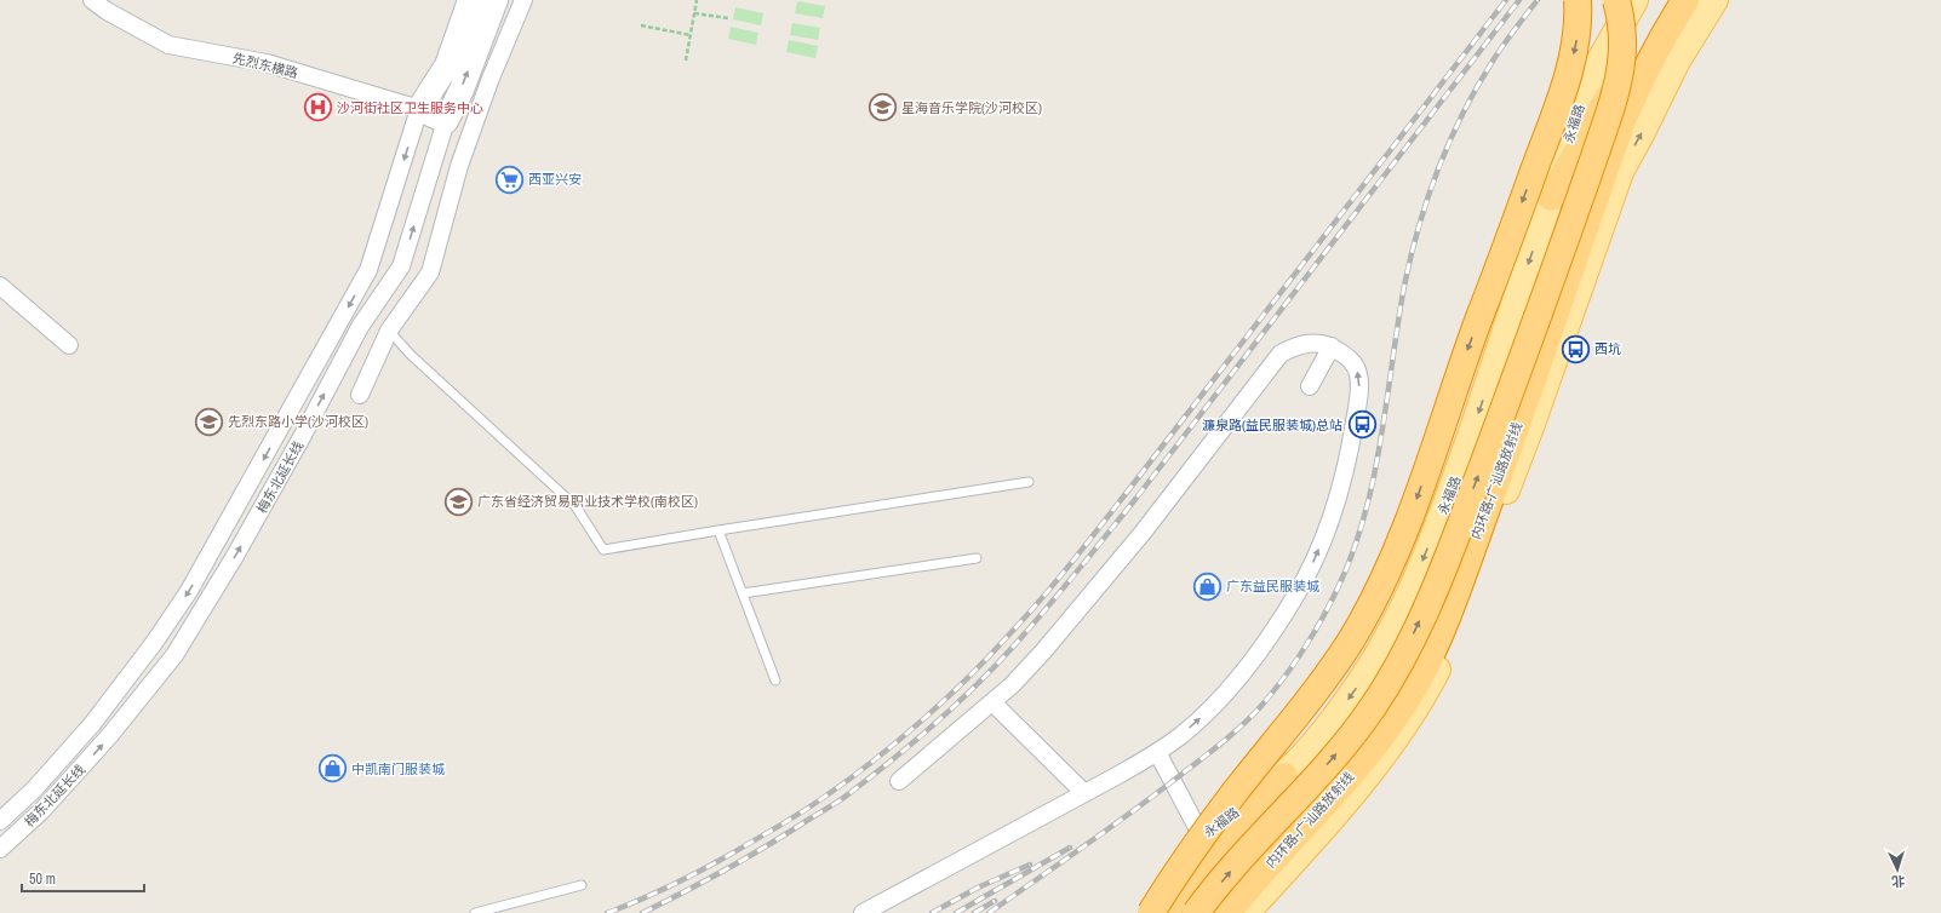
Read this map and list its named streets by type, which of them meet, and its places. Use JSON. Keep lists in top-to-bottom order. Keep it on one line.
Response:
{"streets":{"highway":["内环路-广汕路放射线"],"main road":["永福路"],"street":["先烈东横路","梅东北延长线"]},"crossings":[["先烈东横路","梅东北延长线"]],"places":{"hospital":["沙河街社区卫生服务中心"],"school or university":["星海音乐学院(沙河校区)","先烈东路小学(沙河校区)","广东省经济贸易职业技术学校(南校区)"],"supermarket":["西亚兴安"],"bus stop":["西坑","濂泉路(益民服装城)总站"],"shop":["广东益民服装城","中凯南门服装城"]},"scale_bar":"50 m","north":"bottom"}
